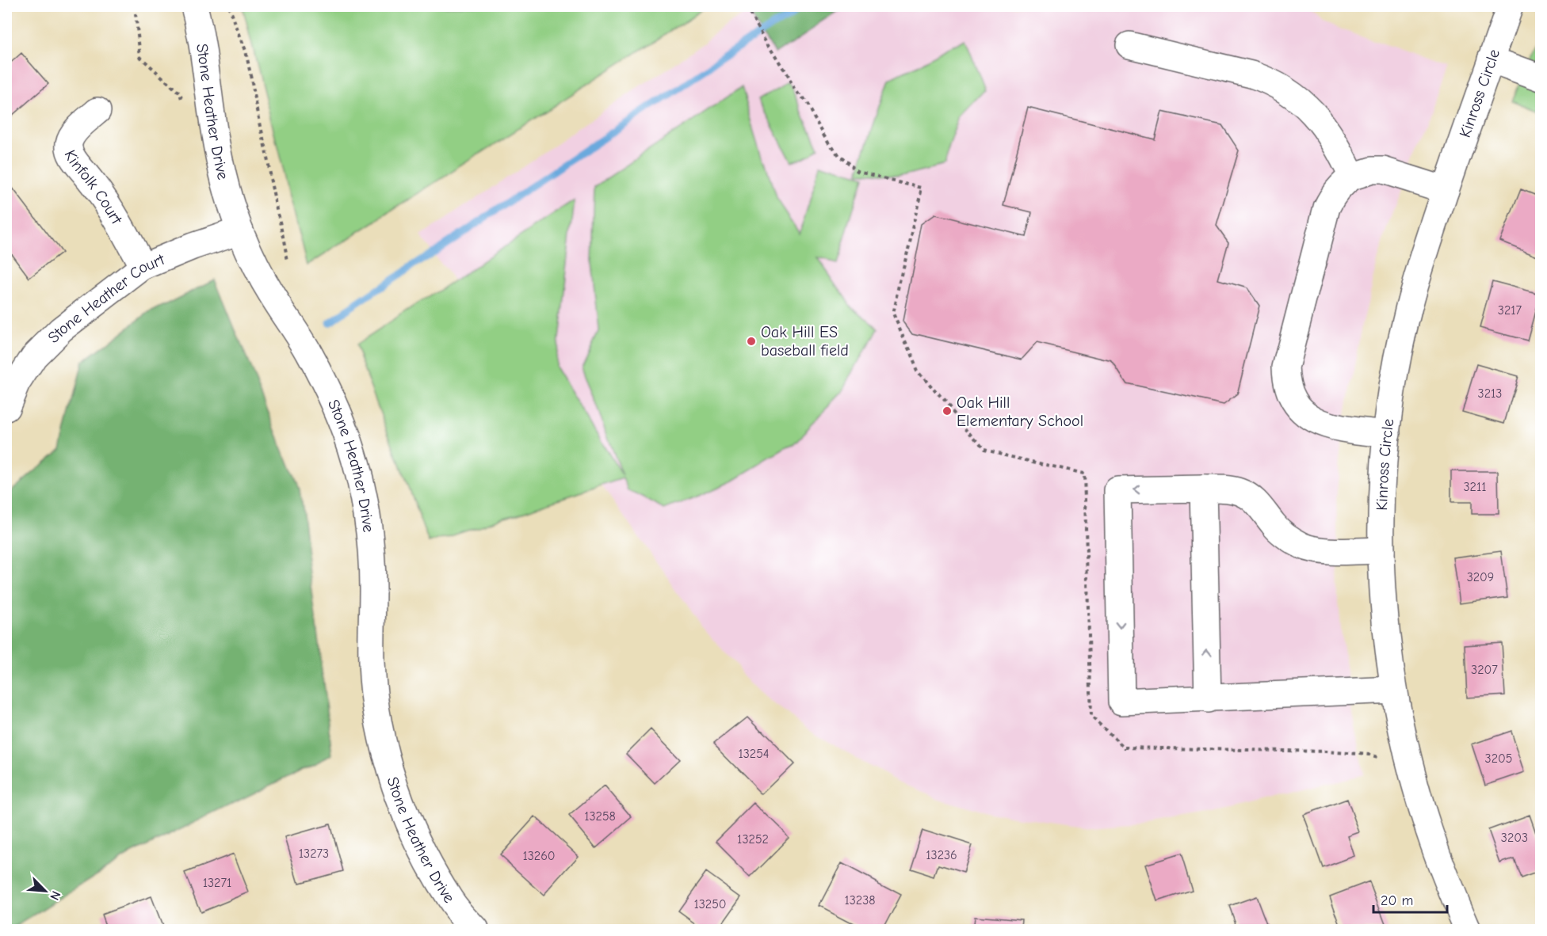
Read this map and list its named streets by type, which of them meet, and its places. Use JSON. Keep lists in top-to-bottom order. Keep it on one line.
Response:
{"streets":{"street":["Kinross Circle","Stone Heather Drive","Kinfolk Court","Stone Heather Court"]},"crossings":[["Stone Heather Drive","Stone Heather Court"],["Kinfolk Court","Stone Heather Court"]],"places":["Oak Hill ES baseball field","Oak Hill Elementary School"],"house_numbers":["3217","3213","3211","3209","3207","13254","3205","13258","3203","13252","13273","13236","13260","13271","13238","13250"],"scale_bar":"20 m","north":"bottom right"}
